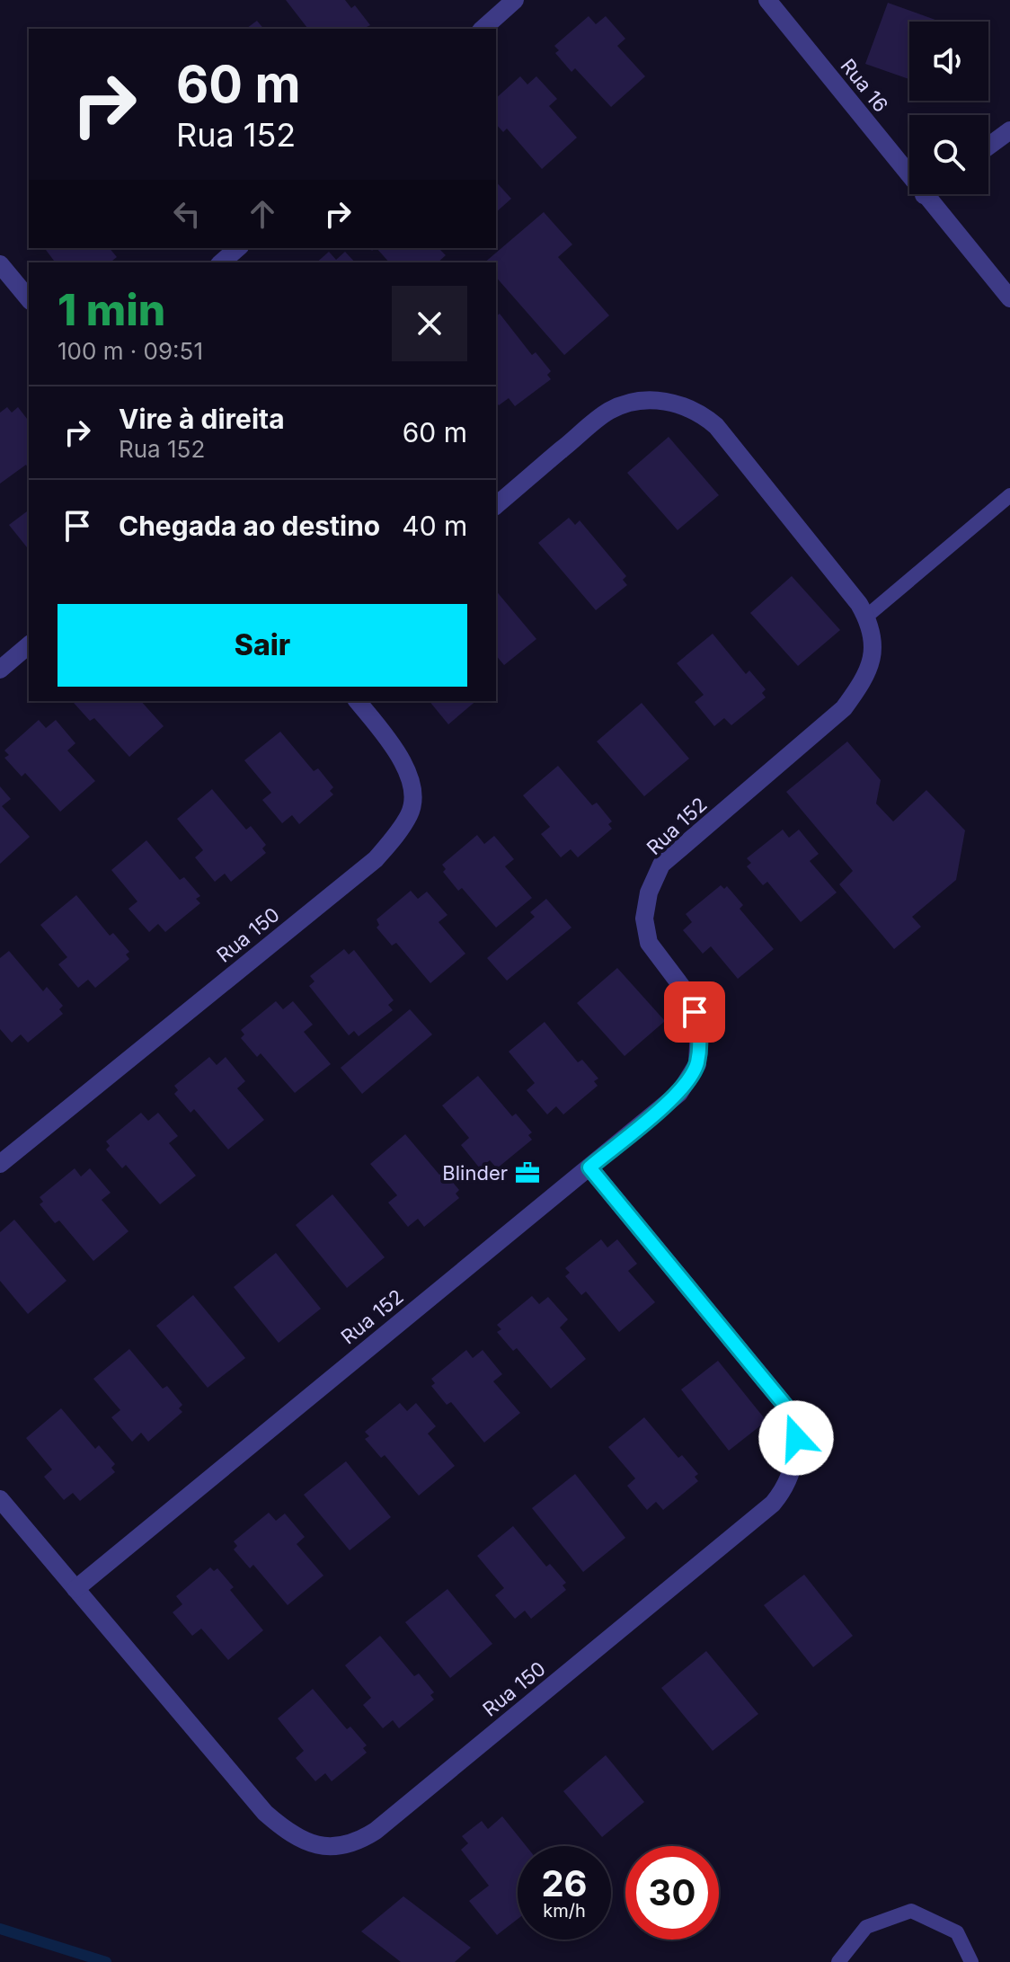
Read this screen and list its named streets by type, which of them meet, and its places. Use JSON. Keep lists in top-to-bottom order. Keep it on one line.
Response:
{"streets":{"street":["Rua 16","Rua 152","Rua 150"]},"crossings":[["Rua 152","Rua 150"]],"places":{"office":["Blinder"]},"page":{"turn":["60 m","Rua 152"],"heading":["1 min","100 m · 09:51"],"list":[{"name":"Vire à direita","note":"Rua 152","value":"60 m"},{"name":"Chegada ao destino","value":"40 m"}],"buttons":"Sair","speed":"26 km/h","limit":"30"}}
